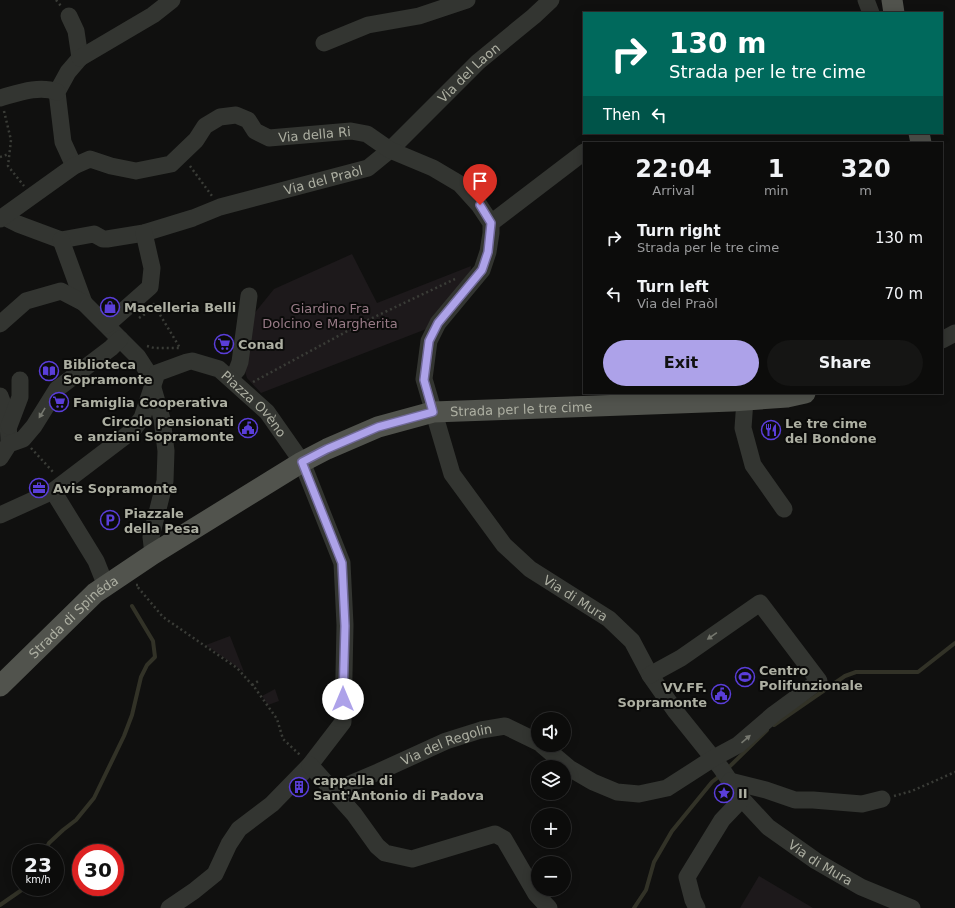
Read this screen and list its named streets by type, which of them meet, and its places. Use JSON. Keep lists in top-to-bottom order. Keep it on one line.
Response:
{"streets":{"main road":["Strada per le tre cime","Strada di Spinéda"],"street":["Via del Laon","Via della Ri","Via del Praòl","Piazza Ovèno","Via di Mura","Via del Regolin"]},"crossings":[["Via del Laon","Via della Ri"],["Via del Laon","Via del Praòl"],["Via della Ri","Via del Praòl"],["Piazza Ovèno","Strada per le tre cime"],["Strada per le tre cime","Via di Mura"],["Strada per le tre cime","Strada di Spinéda"]],"parks":["Giardino Fra Dolcino e Margherita"],"places":{"shop":["Macelleria Belli"],"supermarket":["Conad","Famiglia Cooperativa"],"library":["Biblioteca Sopramonte"],"public building":["Circolo pensionati e anziani Sopramonte","VV.FF. Sopramonte"],"restaurant":["Le tre cime del Bondone"],"office":["Avis Sopramonte"],"parking":["Piazzale della Pesa"],"sports":["Centro Polifunzionale"],"building":["cappella di Sant'Antonio di Padova"],"place":["II"]},"page":{"turn":["130 m","Strada per le tre cime"],"then":"Then","eta":["22:04","Arrival","1","min","320","m"],"list":[{"name":"Turn right","note":"Strada per le tre cime","value":"130 m"},{"name":"Turn left","note":"Via del Praòl","value":"70 m"}],"buttons":["Exit","Share"],"map_buttons":["+","−"],"speed":"23 km/h","limit":"30"}}
